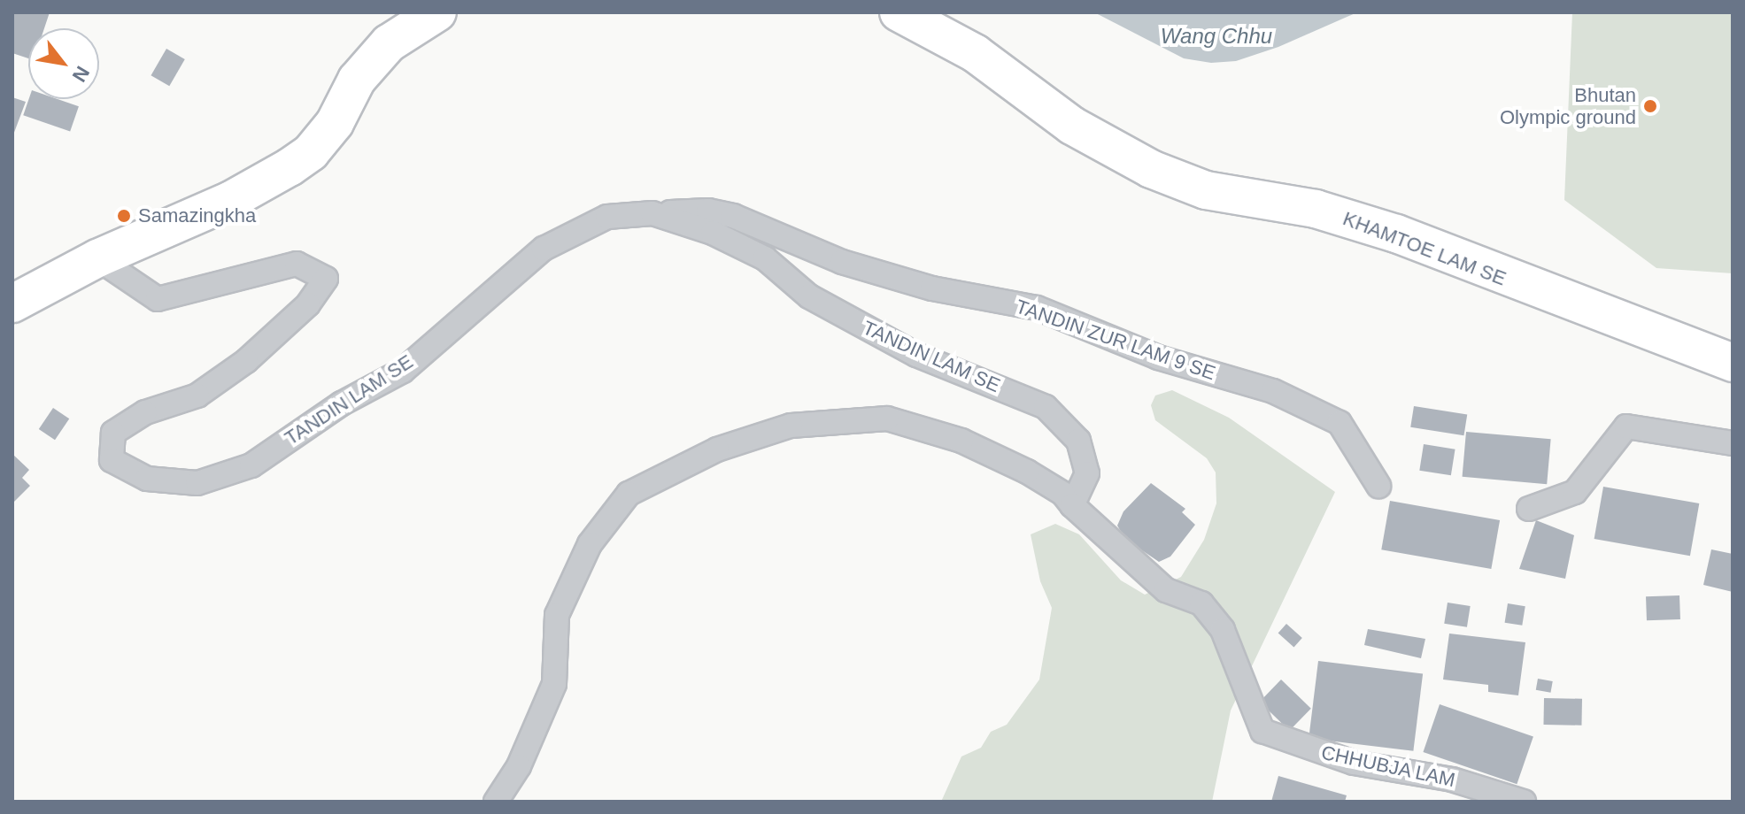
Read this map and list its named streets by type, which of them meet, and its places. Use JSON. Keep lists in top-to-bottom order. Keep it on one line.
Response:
{"streets":{"main road":["KHAMTOE LAM SE"],"street":["TANDIN ZUR LAM 9 SE","TANDIN LAM SE","CHHUBJA LAM"]},"crossings":[["TANDIN ZUR LAM 9 SE","TANDIN LAM SE"],["TANDIN LAM SE","CHHUBJA LAM"]],"water":["Wang Chhu"],"places":["Bhutan Olympic ground","Samazingkha"],"north":"bottom right"}
